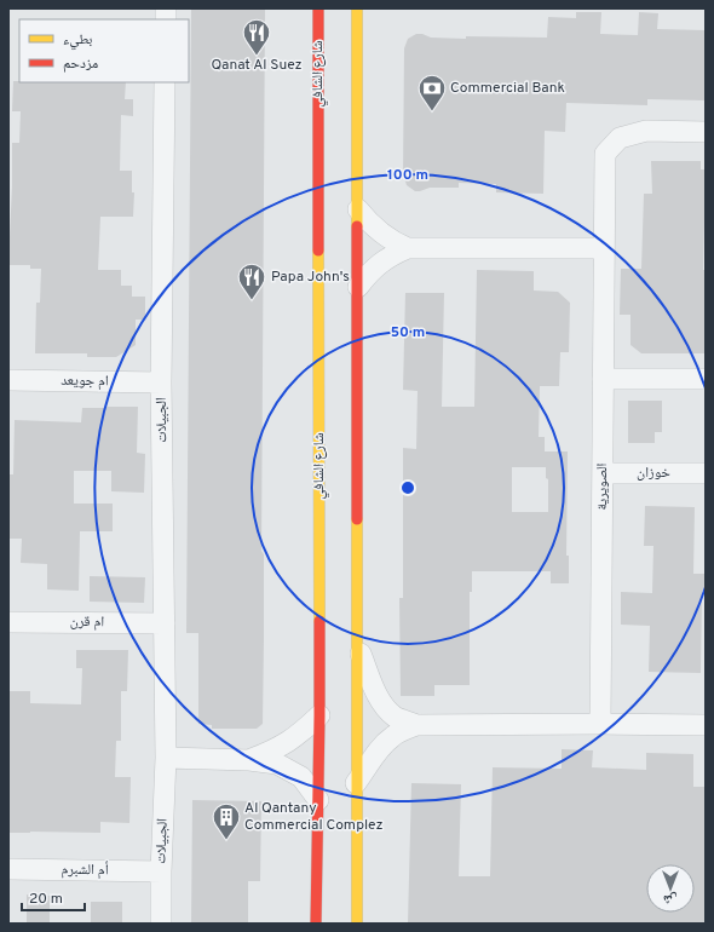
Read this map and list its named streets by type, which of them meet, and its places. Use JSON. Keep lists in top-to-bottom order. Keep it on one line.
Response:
{"streets":{"main road":["شارع الشافي"],"street":["ام جويعد","الجبيلات","خوزان","الصويرية","ام قرن","أم الشبرم"]},"crossings":[["ام جويعد","الجبيلات"],["الجبيلات","ام قرن"],["الجبيلات","أم الشبرم"],["خوزان","الصويرية"]],"places":{"restaurant":["Qanat Al Suez","Papa John's"],"bank":["Commercial Bank"],"building":["Al Qantany Commercial Complez"]},"legend":["بطيء","مزدحم"],"scale_bar":"20 m","north":"bottom","rings":["100 m","50 m"]}
